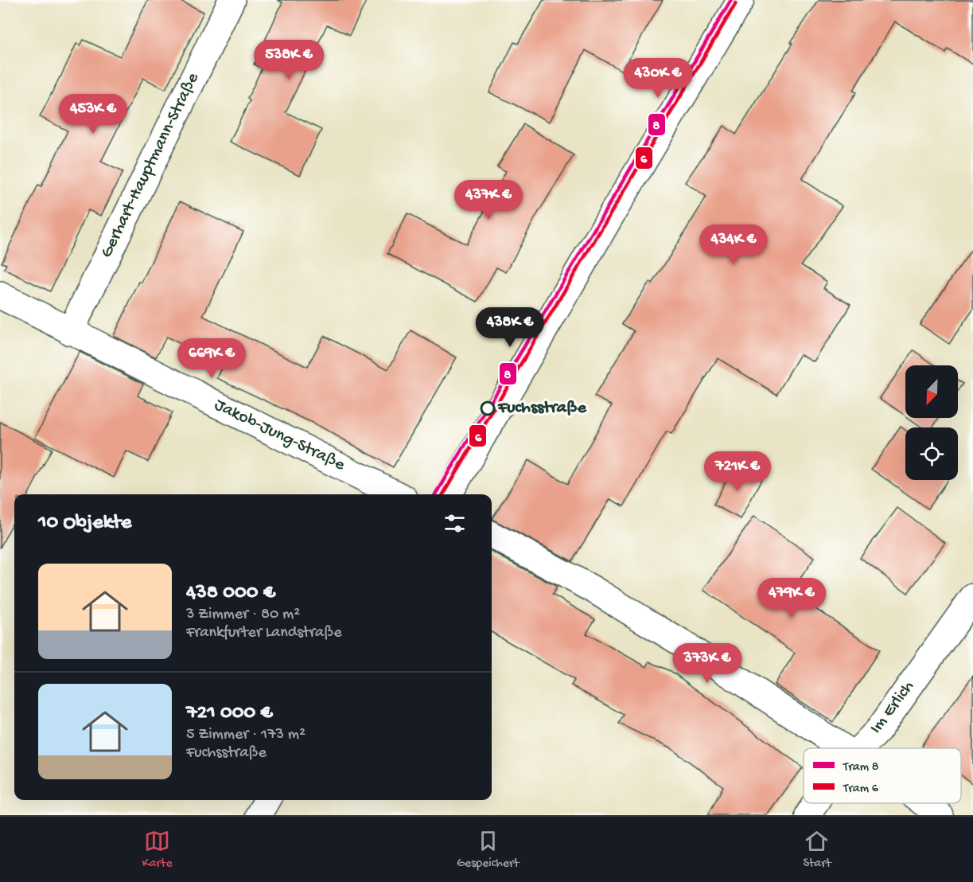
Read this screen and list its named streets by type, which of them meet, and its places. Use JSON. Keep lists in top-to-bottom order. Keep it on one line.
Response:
{"streets":{"street":["Gerhart-Hauptmann-Straße","Jakob-Jung-Straße","Im Erlich"]},"crossings":[["Gerhart-Hauptmann-Straße","Jakob-Jung-Straße"]],"places":["Fuchsstraße"],"lines":["tram line 8","tram line 6"],"legend":["Tram 8","Tram 6"],"north":"bottom left","page":{"price":["538K €","430K €","453K €","437K €","434K €","438K €","669K €","721K €","479K €","373K €"],"heading":"10 Objekte","list":[{"name":"438 000 €","note":"3 Zimmer · 80 m² · Frankfurter Landstraße"},{"name":"721 000 €","note":"5 Zimmer · 173 m² · Fuchsstraße"}],"tabs":["Karte","Gespeichert","Start"]}}
